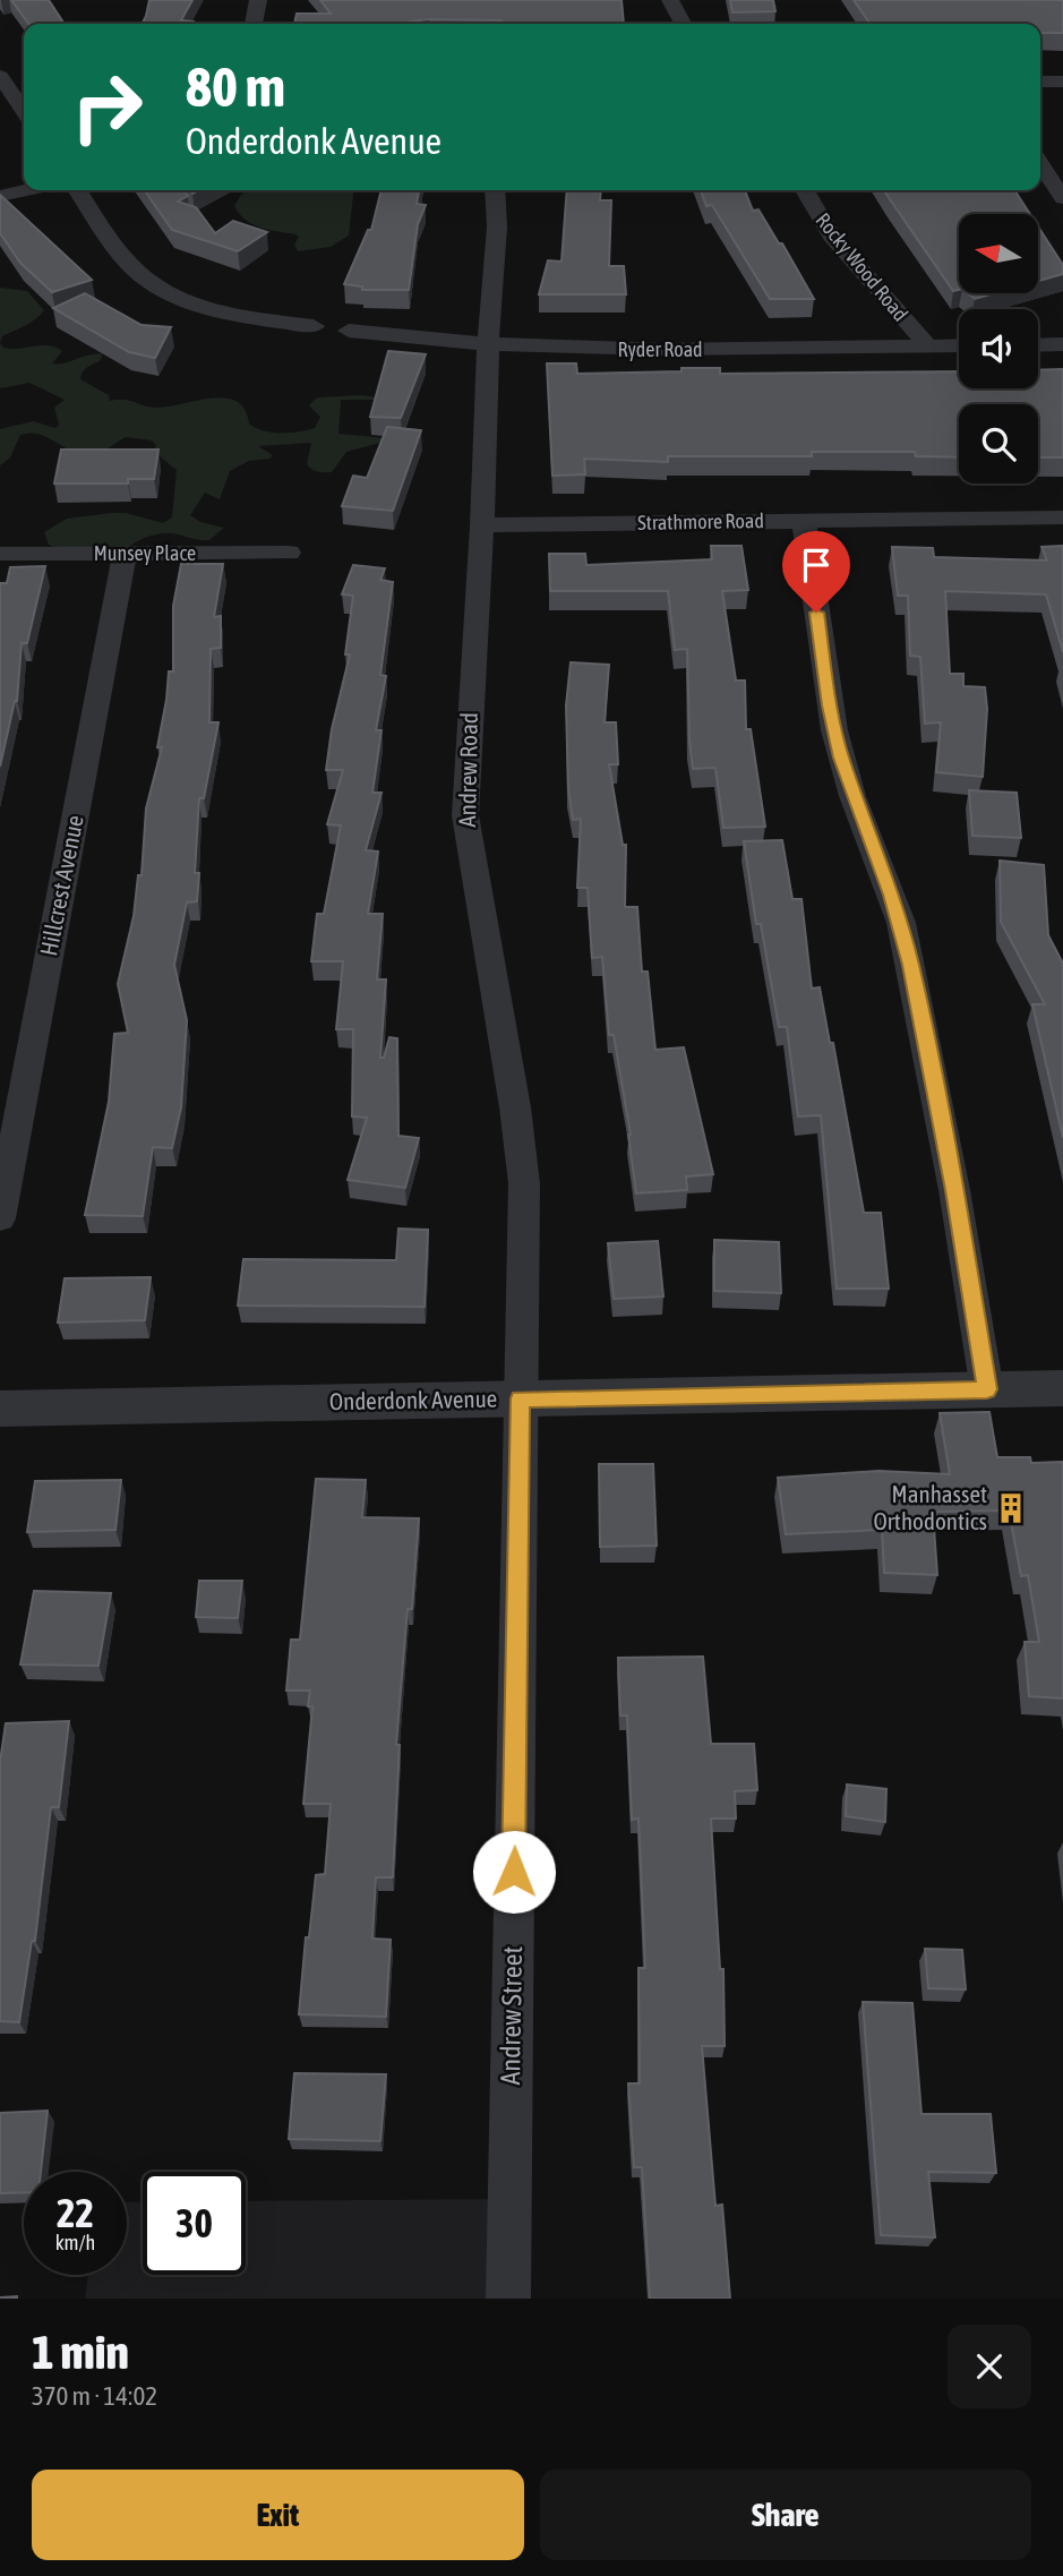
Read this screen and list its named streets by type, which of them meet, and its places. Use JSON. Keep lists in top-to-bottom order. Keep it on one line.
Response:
{"streets":{"street":["Rocky Wood Road","Ryder Road","Strathmore Road","Munsey Place","Andrew Road","Hillcrest Avenue","Onderdonk Avenue","Andrew Street"]},"crossings":[["Rocky Wood Road","Ryder Road"],["Ryder Road","Andrew Road"],["Strathmore Road","Andrew Road"],["Munsey Place","Hillcrest Avenue"],["Andrew Road","Onderdonk Avenue"],["Andrew Road","Andrew Street"],["Onderdonk Avenue","Andrew Street"]],"places":{"building":["Manhasset Orthodontics"]},"north":"left","page":{"turn":["80 m","Onderdonk Avenue"],"speed":"22 km/h","limit":"30","heading":["1 min","370 m · 14:02"],"buttons":["Exit","Share"]}}
